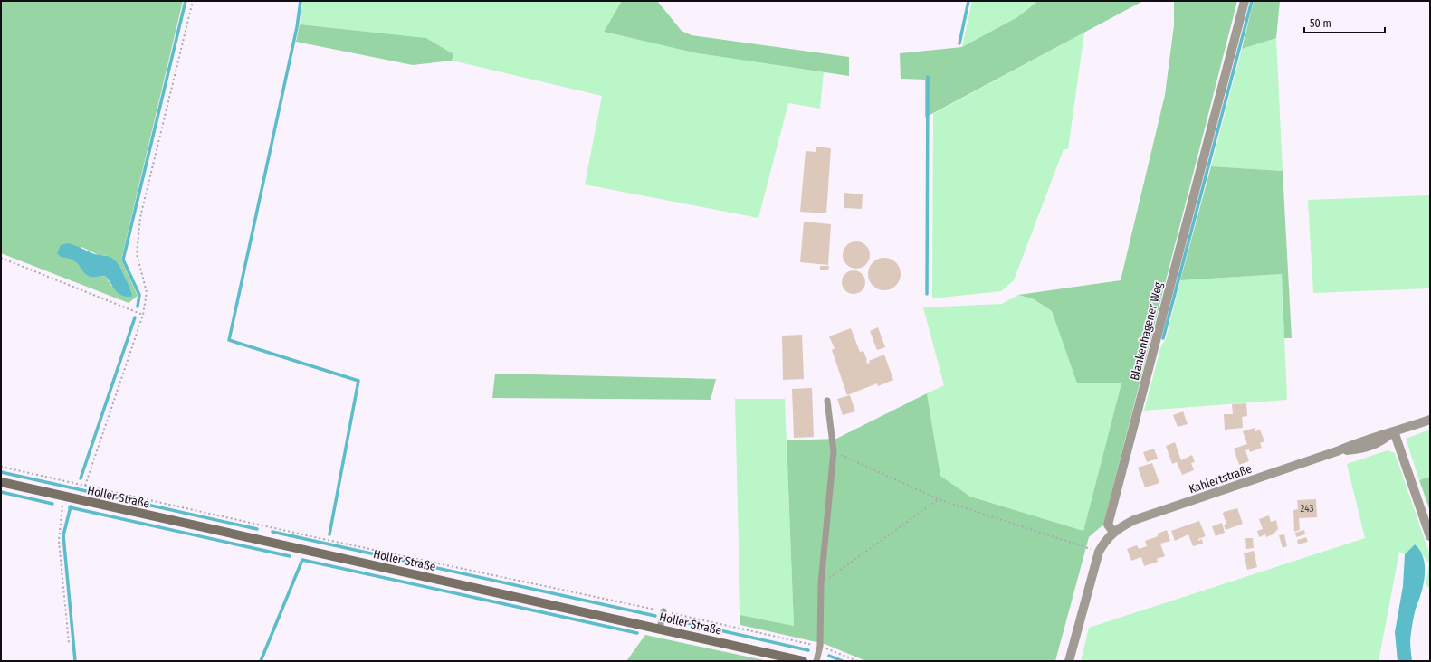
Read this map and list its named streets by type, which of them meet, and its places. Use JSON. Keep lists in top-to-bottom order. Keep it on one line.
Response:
{"streets":{"street":["Blankenhagener Weg","Kahlertstraße","Holler Straße"]},"crossings":[["Blankenhagener Weg","Kahlertstraße"]],"house_numbers":["243"],"scale_bar":"50 m"}
